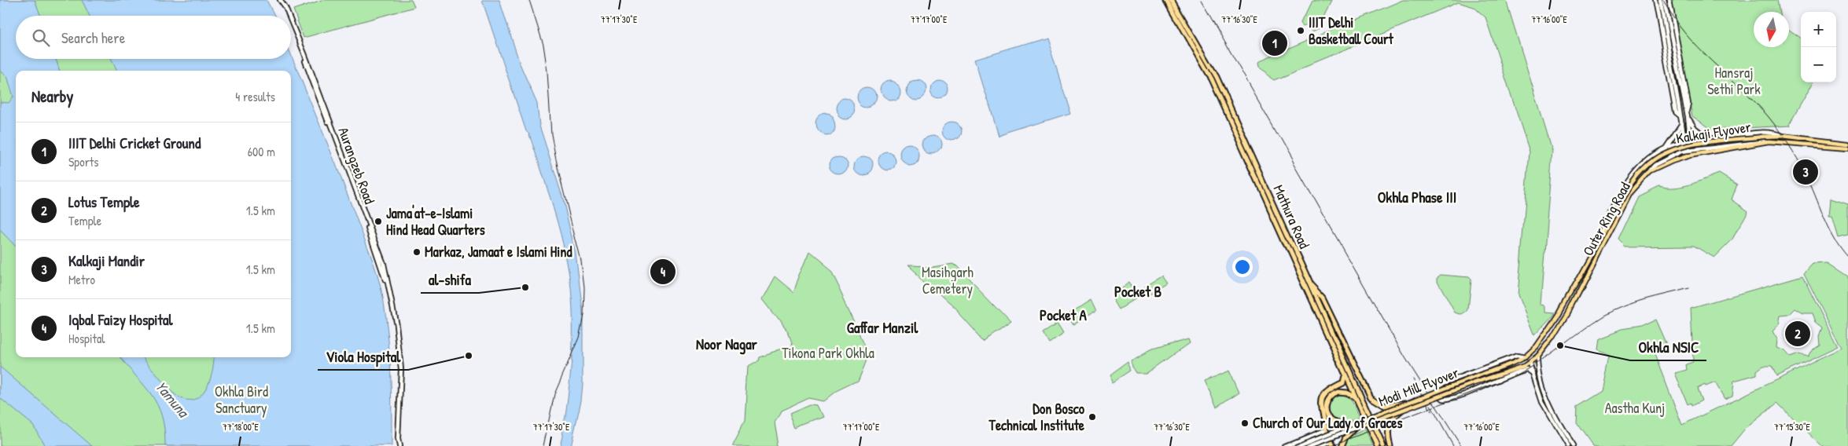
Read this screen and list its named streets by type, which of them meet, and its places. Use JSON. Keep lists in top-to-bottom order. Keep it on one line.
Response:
{"streets":{"highway":["Mathura Road"],"main road":["Kalkaji Flyover","Aurangzeb Road","Outer Ring Road","Modi Mill Flyover"]},"crossings":[["Kalkaji Flyover","Outer Ring Road"],["Outer Ring Road","Modi Mill Flyover"]],"districts":["Okhla Phase III","Pocket B","Pocket A","Gaffar Manzil","Noor Nagar"],"water":["Yamuna"],"parks":["Hansraj Sethi Park","Masihgarh Cemetery","Tikona Park Okhla","Okhla Bird Sanctuary","Aastha Kunj"],"places":["IIIT Delhi Basketball Court","Jama'at-e-Islami Hind Head Quarters","Markaz, Jamaat e Islami Hind","al-shifa","Okhla NSIC","Viola Hospital","Don Bosco Technical Institute","Church of Our Lady of Graces"],"north":"bottom","page":{"map_buttons":["+","−"],"search":"Search here","pins":["1","3","4","2"],"heading":["Nearby","4 results"],"list":[{"mark":"1","name":"IIIT Delhi Cricket Ground","note":"Sports","value":"600 m"},{"mark":"2","name":"Lotus Temple","note":"Temple","value":"1.5 km"},{"mark":"3","name":"Kalkaji Mandir","note":"Metro","value":"1.5 km"},{"mark":"4","name":"Iqbal Faizy Hospital","note":"Hospital","value":"1.5 km"}]},"coordinates":["77°17'30\"E","77°17'00\"E","77°16'30\"E","77°16'00\"E","77°18'00\"E","77°15'30\"E"]}
